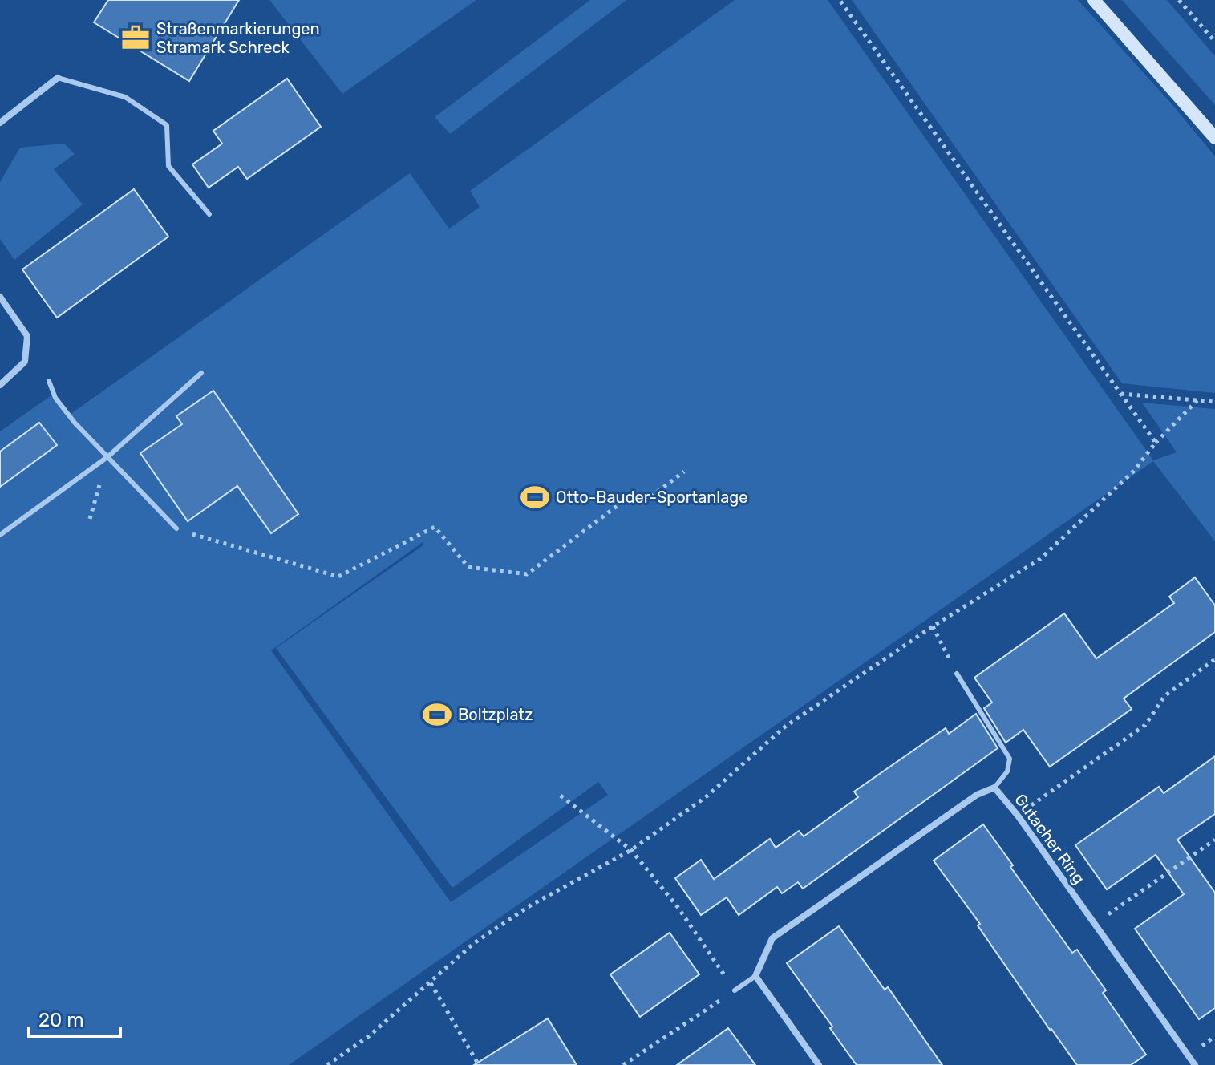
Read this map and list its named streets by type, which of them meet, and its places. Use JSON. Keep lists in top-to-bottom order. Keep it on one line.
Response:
{"streets":{"street":["Gutacher Ring"]},"places":{"office":["Straßenmarkierungen Stramark Schreck"],"sports":["Otto-Bauder-Sportanlage","Boltzplatz"]},"scale_bar":"20 m"}
